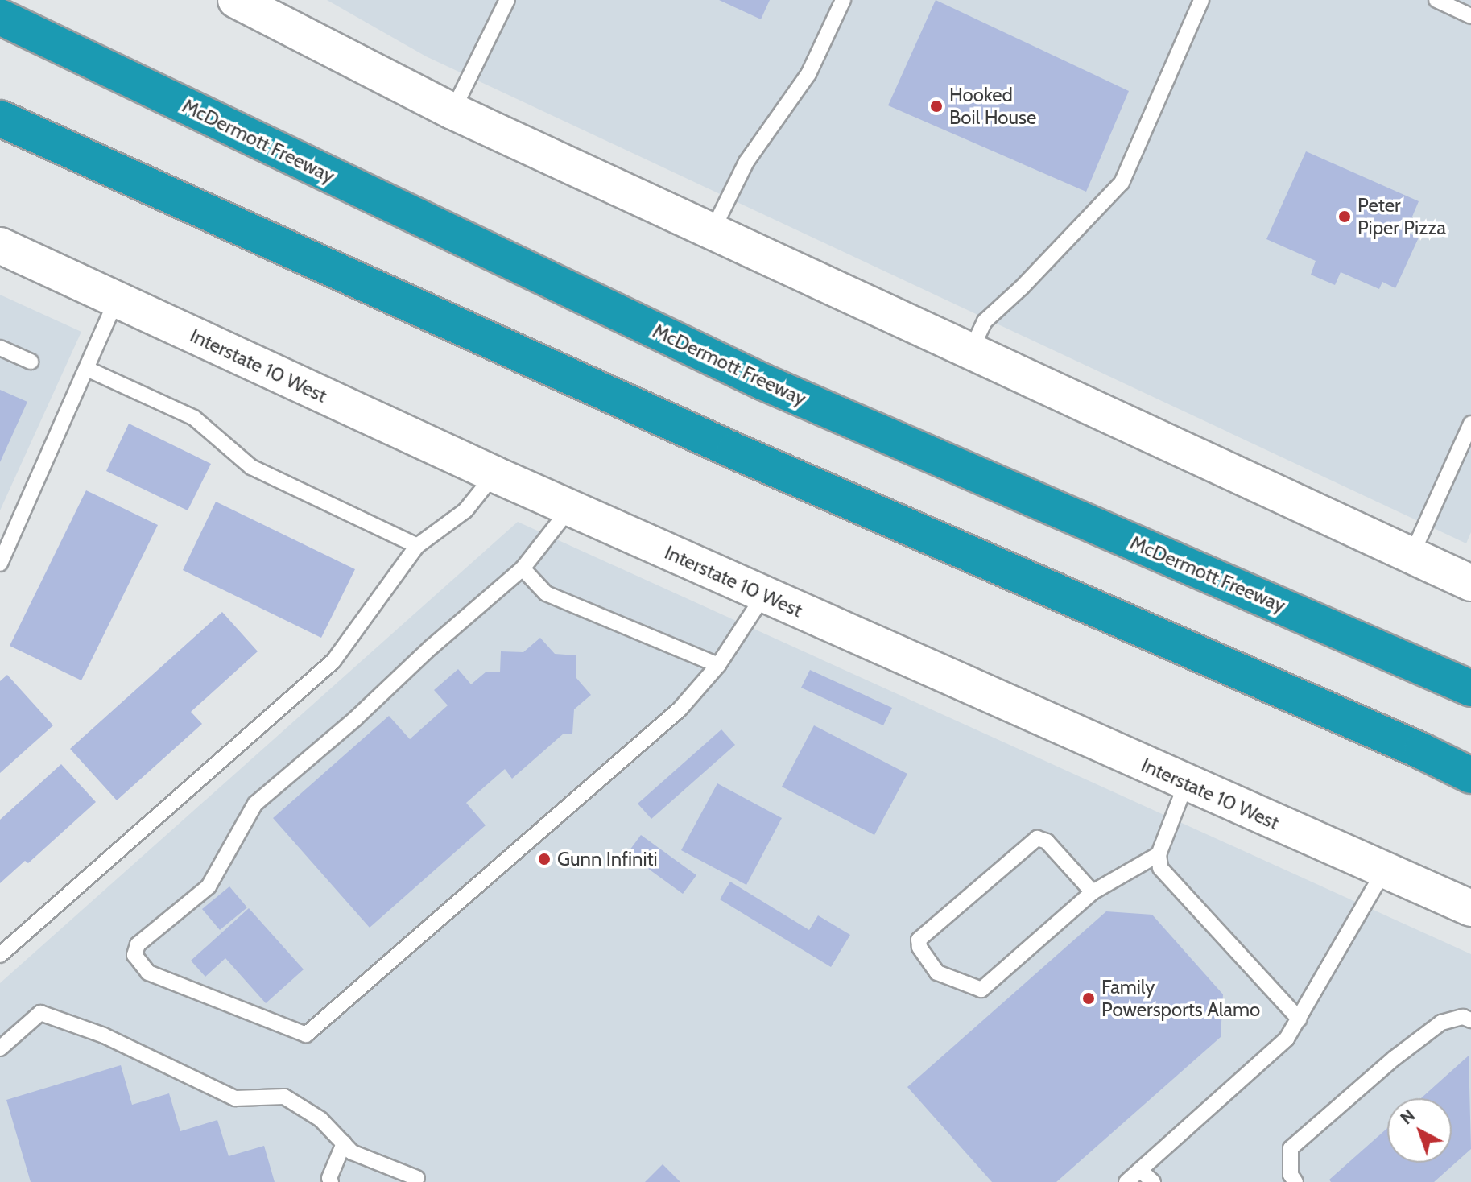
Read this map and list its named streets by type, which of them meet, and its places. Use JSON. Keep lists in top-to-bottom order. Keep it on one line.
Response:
{"streets":{"highway":["McDermott Freeway"],"main road":["Interstate 10 West"]},"places":["Hooked Boil House","Peter Piper Pizza","Gunn Infiniti","Family Powersports Alamo"],"north":"top left"}
